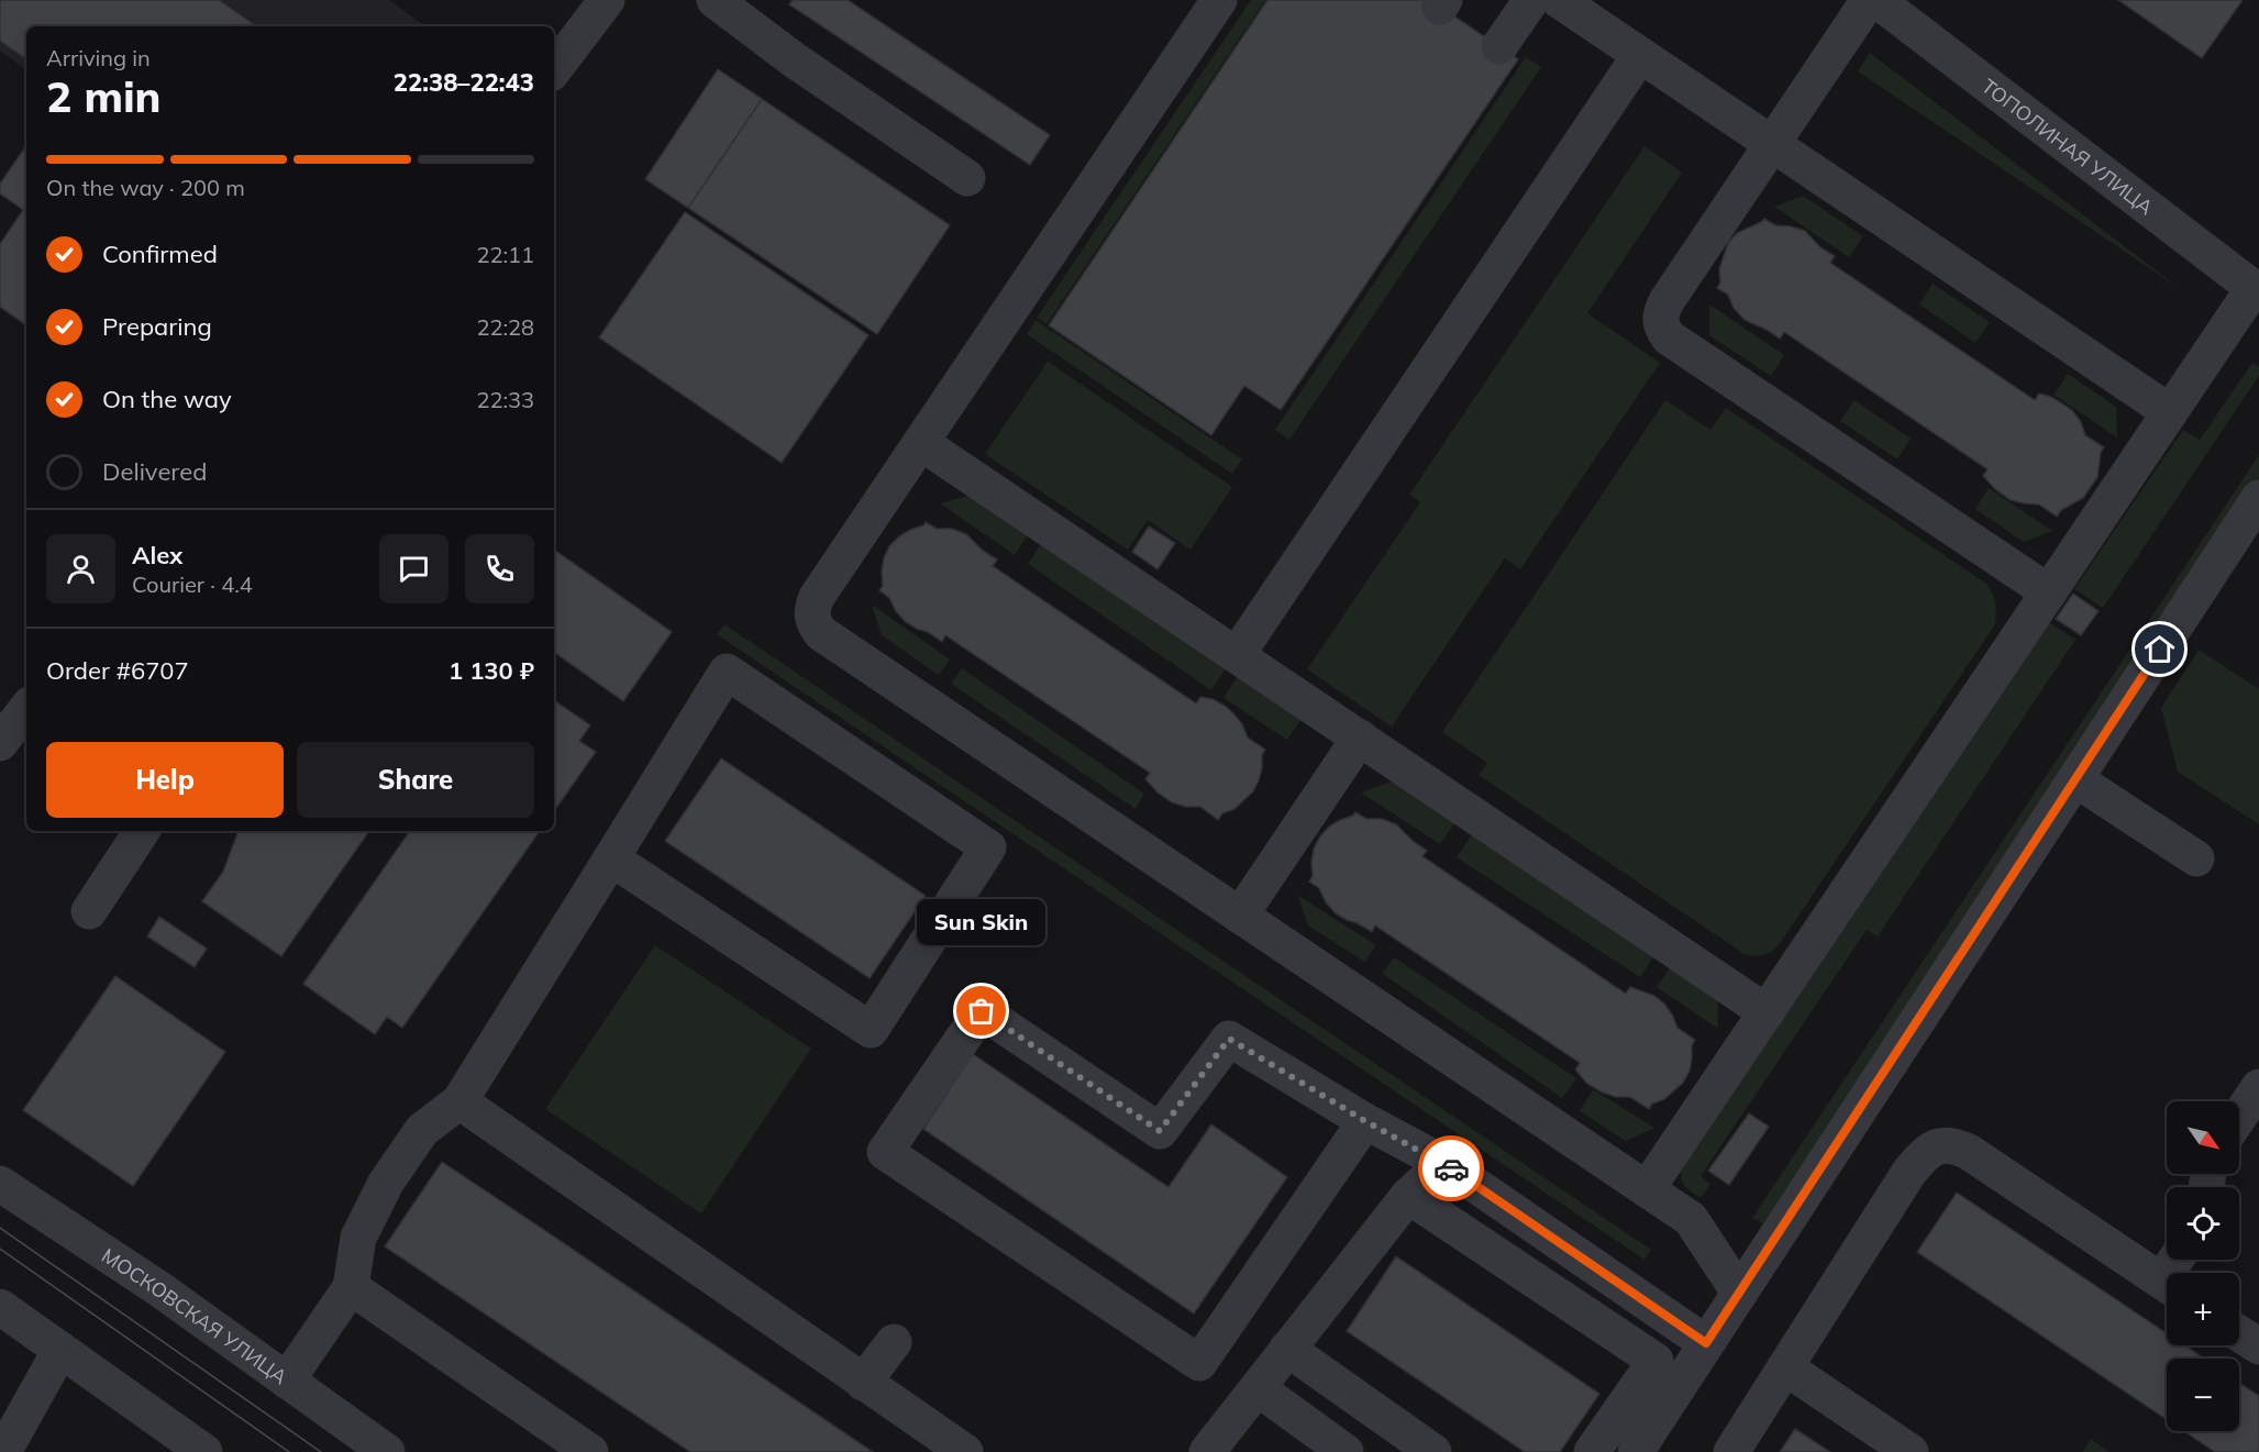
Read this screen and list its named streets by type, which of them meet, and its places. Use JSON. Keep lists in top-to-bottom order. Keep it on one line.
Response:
{"streets":{"street":["ТОПОЛИНАЯ УЛИЦА","МОСКОВСКАЯ УЛИЦА"]},"places":["Sun Skin"],"north":"bottom right","page":{"heading":["2 min","Arriving in","22:38–22:43"],"panel":["Alex","Courier · 4.4","Order #6707","1 130 ₽"],"bar":"On the way · 200 m","list":[["Confirmed","22:11"],["Preparing","22:28"],["On the way","22:33"],"Delivered"],"buttons":["Help","Share"],"bubble":"Sun Skin","map_buttons":["+","−"]}}
